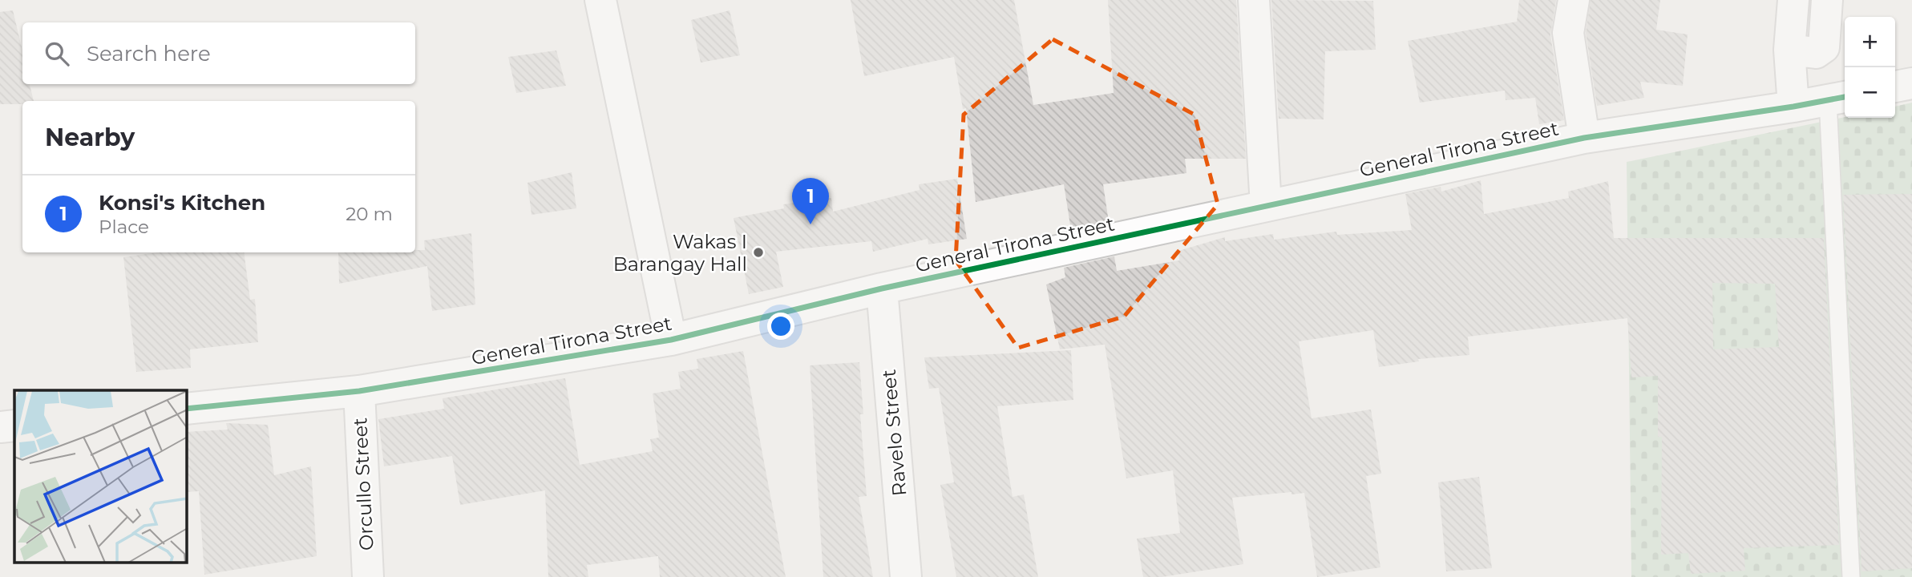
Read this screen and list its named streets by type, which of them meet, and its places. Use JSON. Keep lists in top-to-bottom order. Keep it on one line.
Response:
{"streets":{"street":["General Tirona Street","Ravelo Street","Orcullo Street"]},"crossings":[["General Tirona Street","Ravelo Street"],["General Tirona Street","Orcullo Street"]],"places":["Wakas I Barangay Hall"],"page":{"map_buttons":["+","−"],"search":"Search here","heading":"Nearby","list":[{"mark":"1","name":"Konsi's Kitchen","note":"Place","value":"20 m"}],"pins":"1"}}
